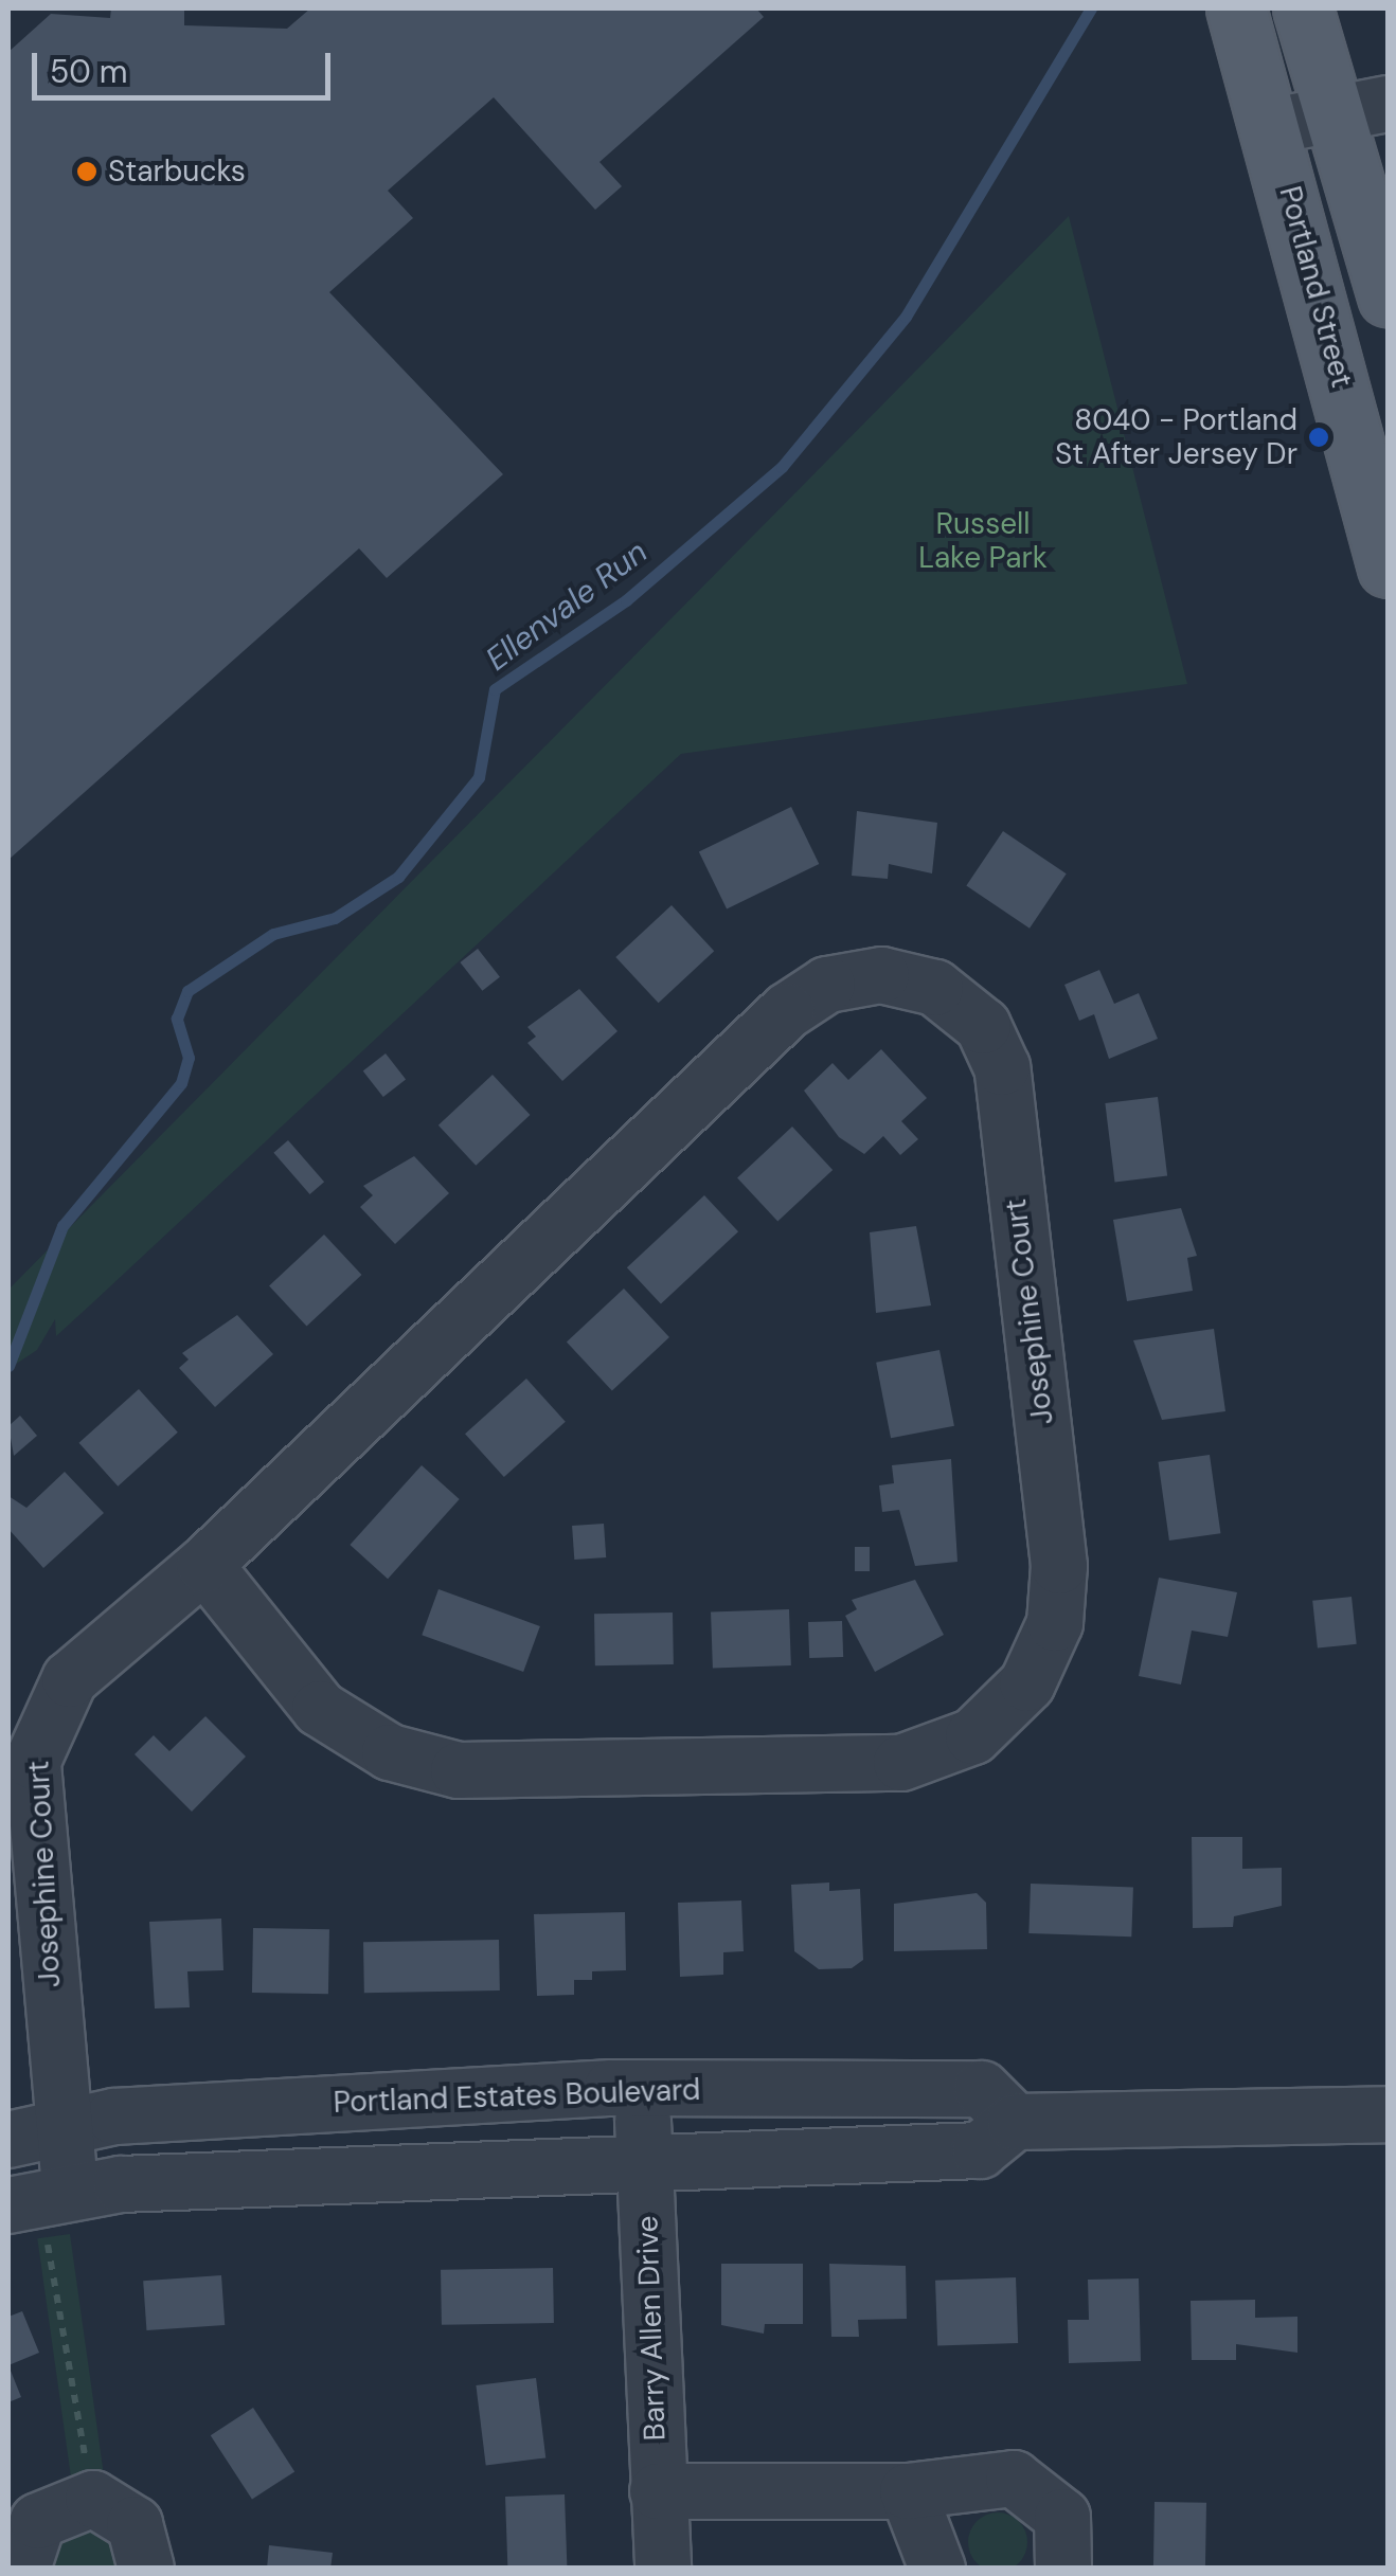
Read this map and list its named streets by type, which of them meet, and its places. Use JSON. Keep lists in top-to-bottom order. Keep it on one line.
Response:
{"streets":{"main road":["Portland Street"],"street":["Josephine Court","Portland Estates Boulevard","Barry Allen Drive"]},"crossings":[["Josephine Court","Portland Estates Boulevard"],["Portland Estates Boulevard","Barry Allen Drive"]],"water":["Ellenvale Run"],"parks":["Russell Lake Park"],"places":["Starbucks","8040 - Portland St After Jersey Dr"],"scale_bar":"50 m"}
